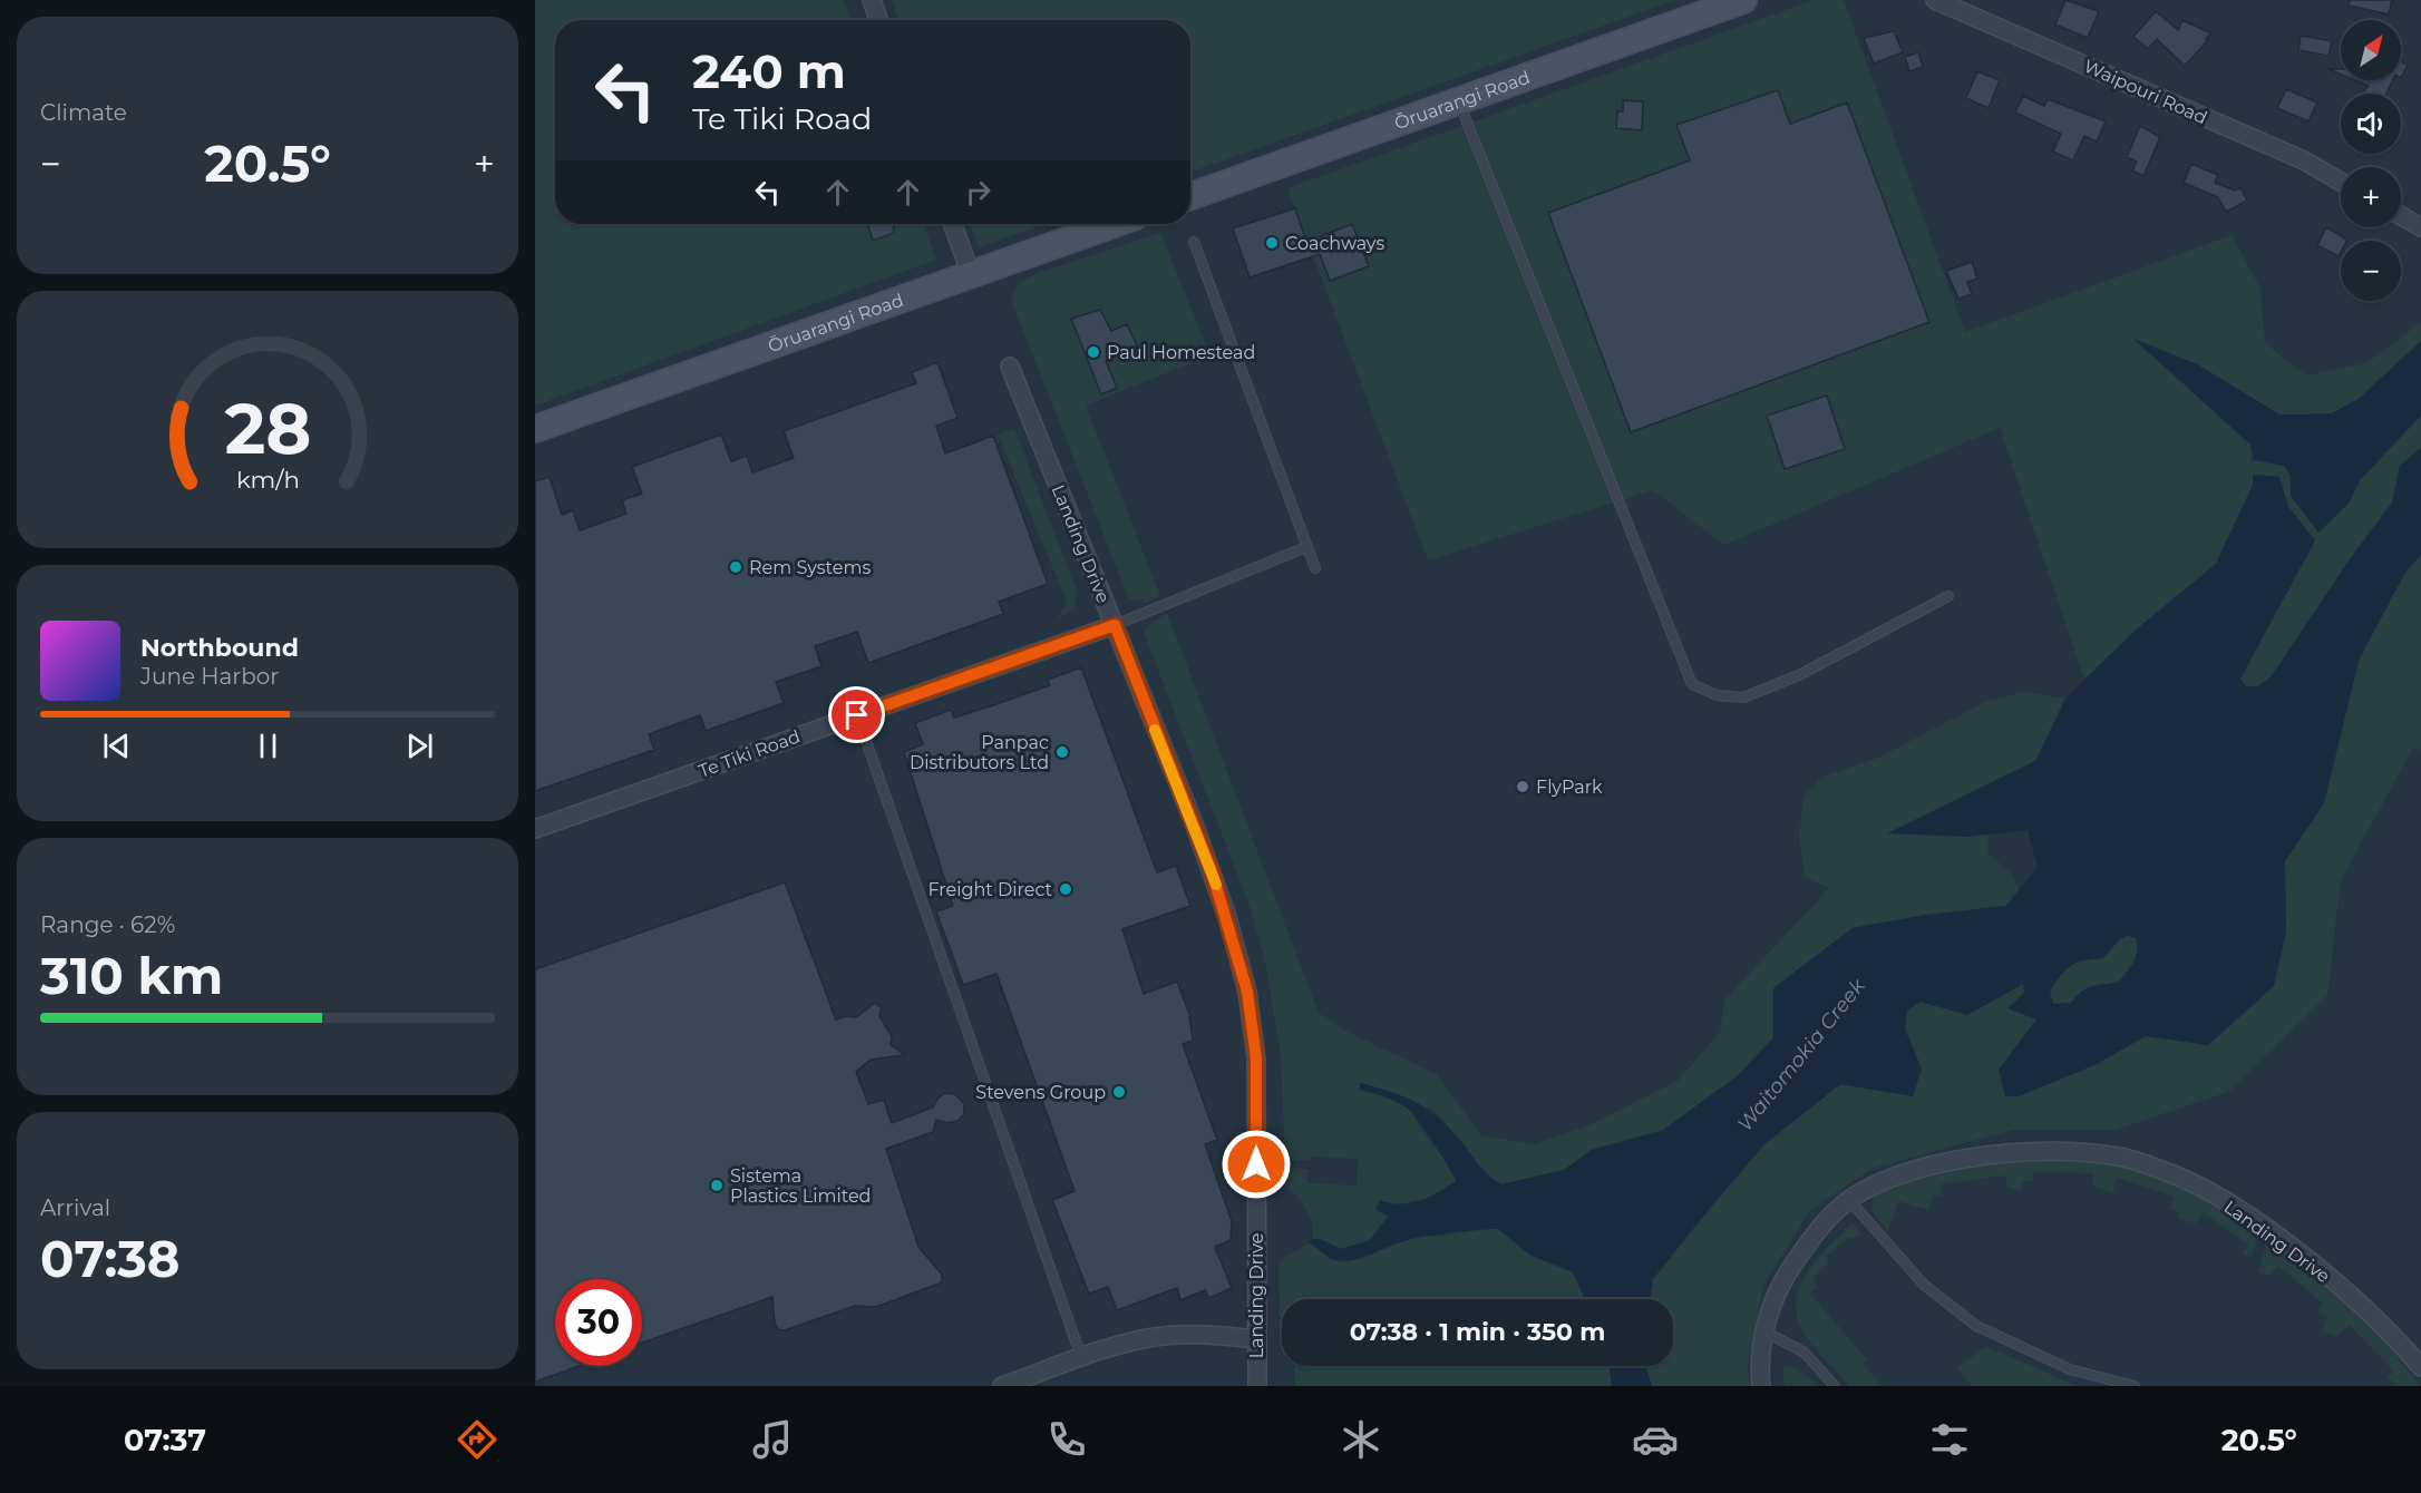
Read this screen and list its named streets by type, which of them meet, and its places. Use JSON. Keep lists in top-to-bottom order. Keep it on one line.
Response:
{"streets":{"street":["Waipouri Road","Ōruarangi Road","Landing Drive","Te Tiki Road"]},"crossings":[["Landing Drive","Te Tiki Road"]],"water":["Waitomokia Creek"],"places":["Coachways","Paul Homestead","Rem Systems","Panpac Distributors Ltd","FlyPark","Freight Direct","Stevens Group","Sistema Plastics Limited"],"north":"top right","page":{"tile":["Climate",["Range · 62%","310 km"],["Arrival","07:38"]],"map_buttons":["+","−"],"turn":["240 m","Te Tiki Road"],"heat":["−","20.5°","+"],"song":["Northbound","June Harbor"],"limit":"30","trip":"07:38 · 1 min · 350 m","tabs":["07:37","20.5°"],"gauge":["28","km/h"]}}
